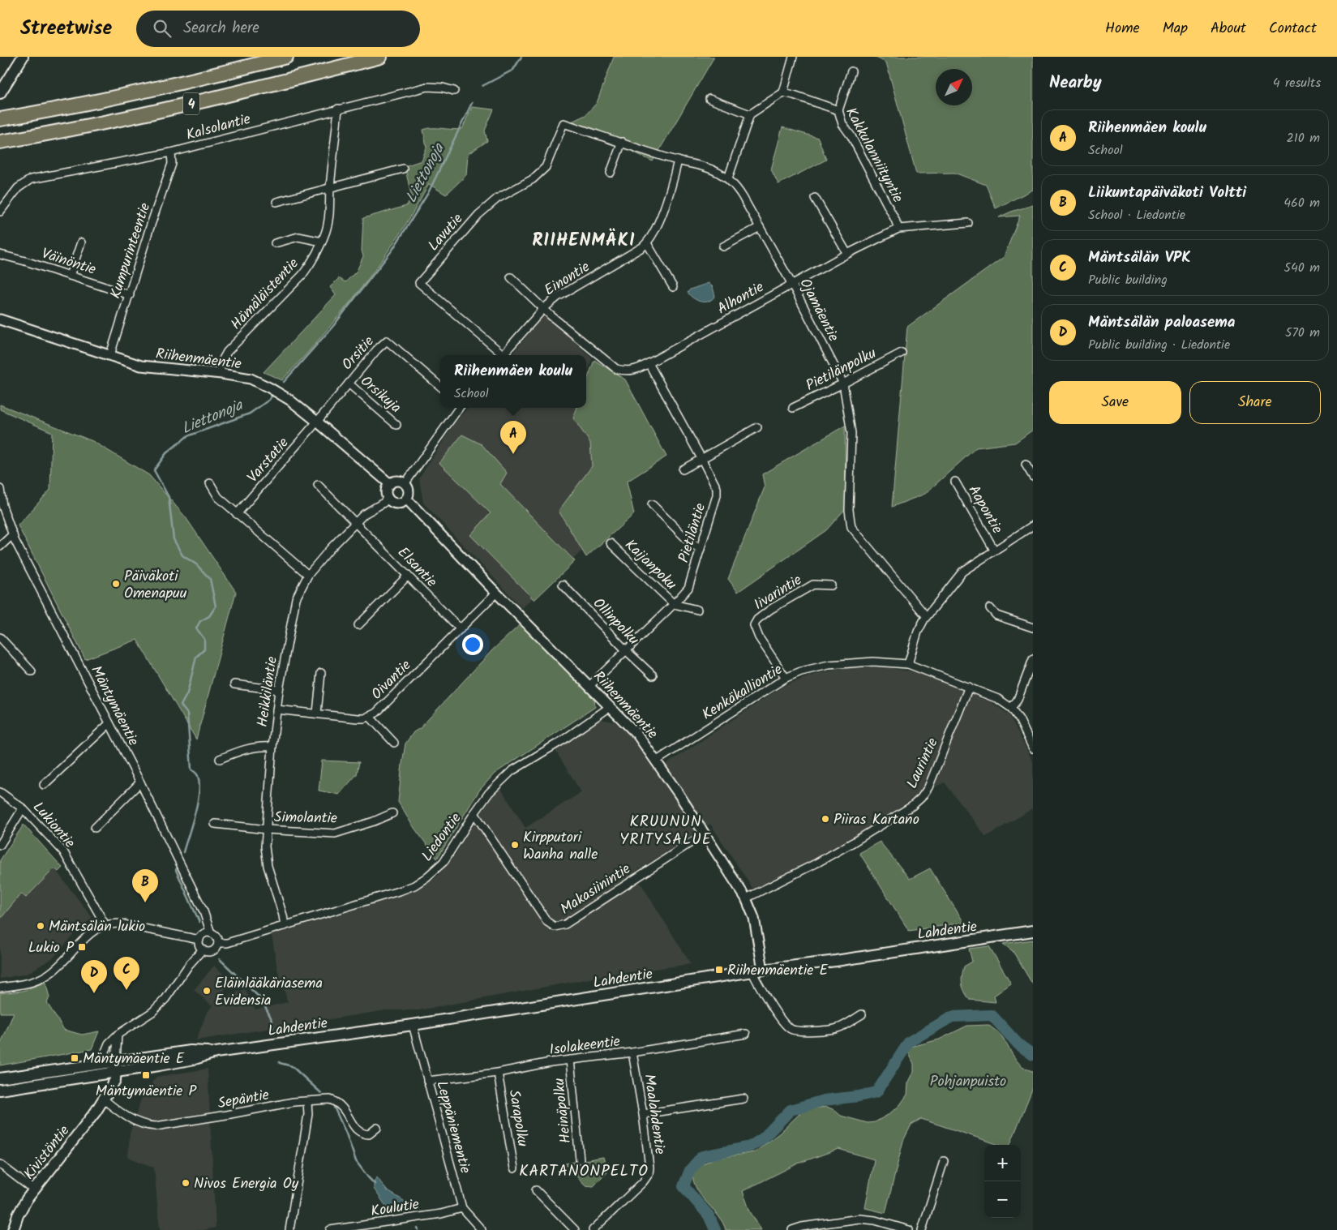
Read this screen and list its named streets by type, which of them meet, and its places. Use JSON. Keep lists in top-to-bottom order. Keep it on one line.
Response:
{"streets":{"highway":["4"],"main road":["Lahdentie","Kivistöntie"],"street":["Kalsolantie","Kakkulanniityntie","Lavutie","Kumpurinteentie","Väinöntie","Einontie","Hämäläistentie","Alhontie","Ojamäentie","Orsitie","Riihenmäentie","Pietilänpolku","Orsikuja","Varstatie","Aapontie","Pietiläntie","Kaijanpoku","Elsantie","Iivarintie","Ollinpolku","Oivantie","Heikkiläntie","Kenkäkalliontie","Mäntymäentie","Laurintie","Simolantie","Lukiontie","Liedontie","Makasiinintie","Isolakeentie","Sepäntie","Heinäpolku","Maalahdentie","Sarapolku","Leppäniementie","Koulutie"]},"crossings":[["Kalsolantie","Kumpurinteentie"],["Kalsolantie","Hämäläistentie"],["Kakkulanniityntie","Alhontie"],["Lavutie","Ojamäentie"],["Kumpurinteentie","Väinöntie"],["Kumpurinteentie","Riihenmäentie"],["Einontie","Alhontie"],["Einontie","Ojamäentie"],["Hämäläistentie","Riihenmäentie"],["Alhontie","Ojamäentie"],["Alhontie","Pietiläntie"],["Ojamäentie","Pietilänpolku"],["Orsitie","Riihenmäentie"],["Orsitie","Orsikuja"],["Orsitie","Varstatie"],["Riihenmäentie","Varstatie"],["Riihenmäentie","Pietiläntie"],["Riihenmäentie","Oivantie"],["Riihenmäentie","Heikkiläntie"],["Riihenmäentie","Kenkäkalliontie"],["Riihenmäentie","Laurintie"],["Riihenmäentie","Liedontie"],["Riihenmäentie","Makasiinintie"],["Riihenmäentie","Lahdentie"],["Pietiläntie","Kaijanpoku"],["Pietiläntie","Ollinpolku"],["Elsantie","Oivantie"],["Elsantie","Heikkiläntie"],["Iivarintie","Kenkäkalliontie"],["Oivantie","Heikkiläntie"],["Heikkiläntie","Simolantie"],["Heikkiläntie","Liedontie"],["Kenkäkalliontie","Laurintie"],["Mäntymäentie","Liedontie"],["Liedontie","Makasiinintie"],["Lahdentie","Leppäniementie"],["Isolakeentie","Heinäpolku"],["Isolakeentie","Maalahdentie"],["Isolakeentie","Sarapolku"],["Isolakeentie","Leppäniementie"],["Sepäntie","Kivistöntie"],["Leppäniementie","Koulutie"]],"districts":["RIIHENMÄKI","KRUUNUN YRITYSALUE","KARTANONPELTO"],"water":["Liettonoja"],"parks":["Pohjanpuisto"],"places":{"other":["Päiväkoti Omenapuu","Piiras Kartano","Kirpputori Wanha nalle","Mäntsälän lukio","Eläinlääkäriasema Evidensia","Nivos Energia Oy"],"transit":["Lukio P","Riihenmäentie E","Mäntymäentie E","Mäntymäentie P"]},"north":"top right","page":{"header":"Streetwise","search":"Search here","nav":["Home","Map","About","Contact"],"heading":["Nearby","4 results"],"list":[{"mark":"A","name":"Riihenmäen koulu","note":"School","value":"210 m"},{"mark":"B","name":"Liikuntapäiväkoti Voltti","note":"School · Liedontie","value":"460 m"},{"mark":"C","name":"Mäntsälän VPK","note":"Public building","value":"540 m"},{"mark":"D","name":"Mäntsälän paloasema","note":"Public building · Liedontie","value":"570 m"}],"popup":["Riihenmäen koulu","School"],"buttons":["Save","Share"],"pins":["A","B","C","D"],"map_buttons":["+","−"]}}
